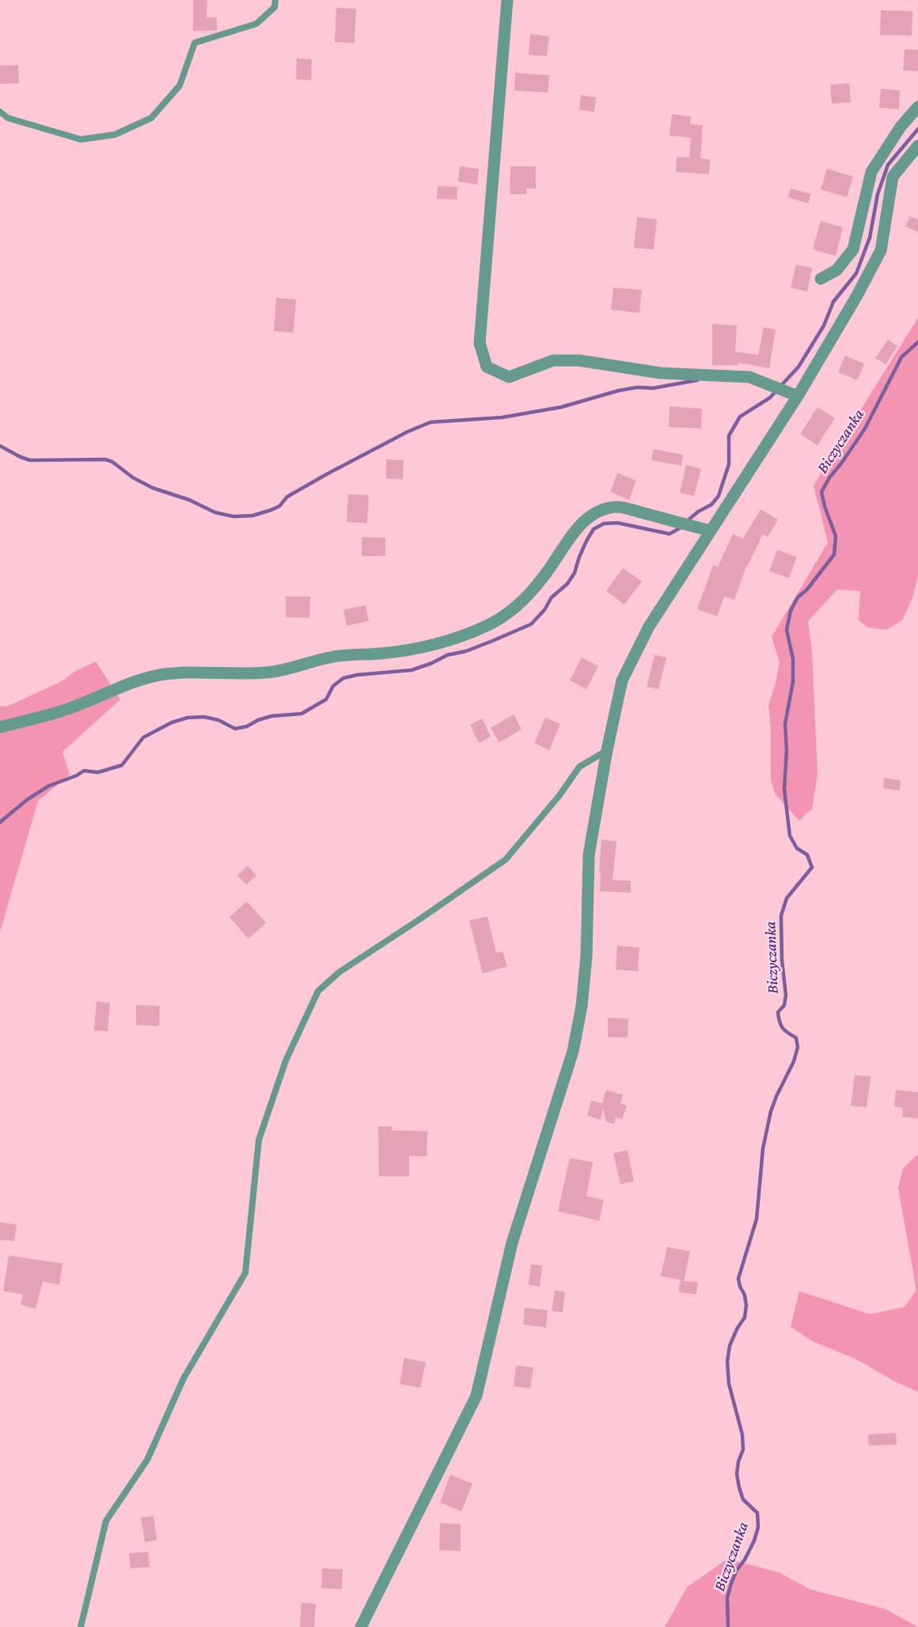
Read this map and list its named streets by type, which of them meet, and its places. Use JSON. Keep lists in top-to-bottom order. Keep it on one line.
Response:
{"water":["Biczyczanka"]}
